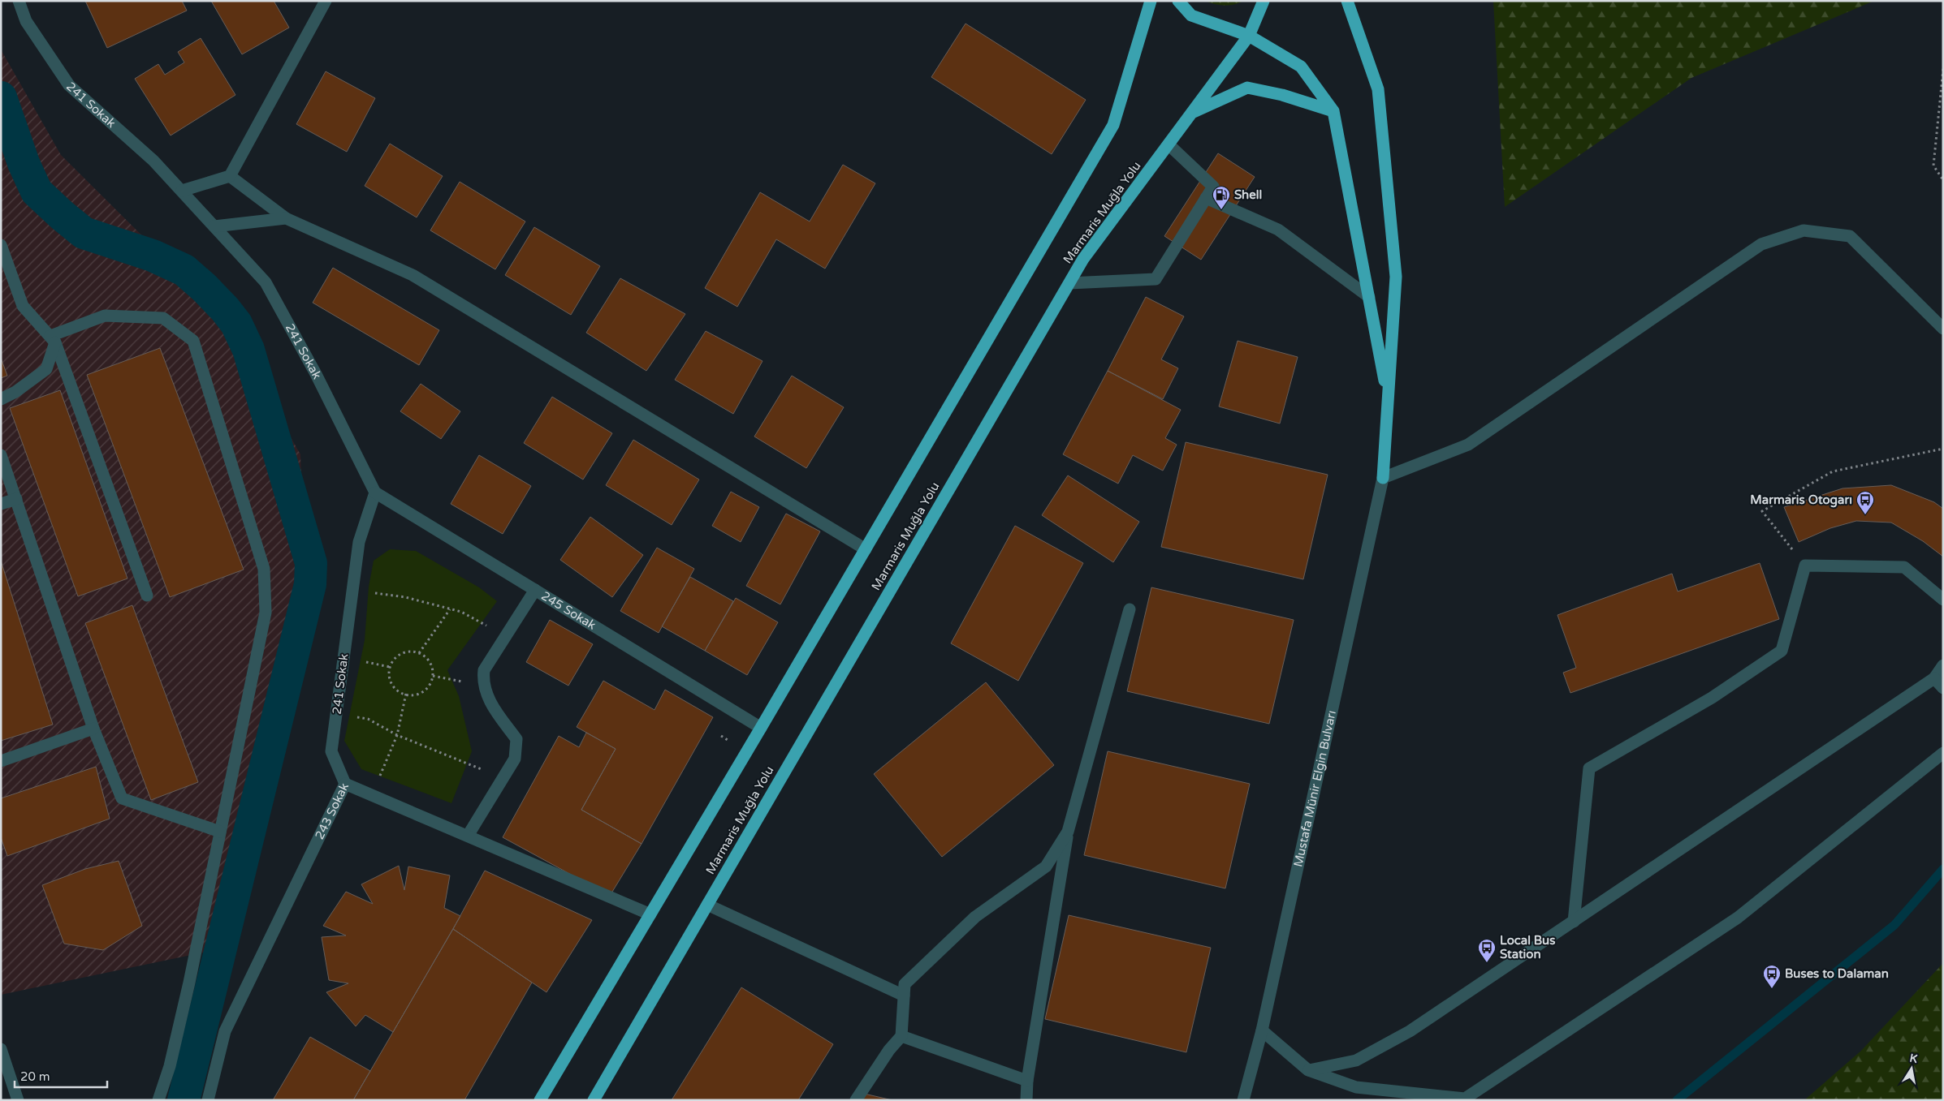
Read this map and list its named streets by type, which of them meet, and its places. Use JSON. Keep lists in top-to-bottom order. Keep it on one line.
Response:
{"streets":{"highway":["Marmaris Muğla Yolu"],"street":["241 Sokak","245 Sokak","Mustafa Münir Elgin Bulvarı","243 Sokak"]},"crossings":[["241 Sokak","245 Sokak"],["241 Sokak","243 Sokak"]],"places":{"fuel station":["Shell"],"bus stop":["Marmaris Otogarı","Local Bus Station","Buses to Dalaman"]},"scale_bar":"20 m","north":"top"}
